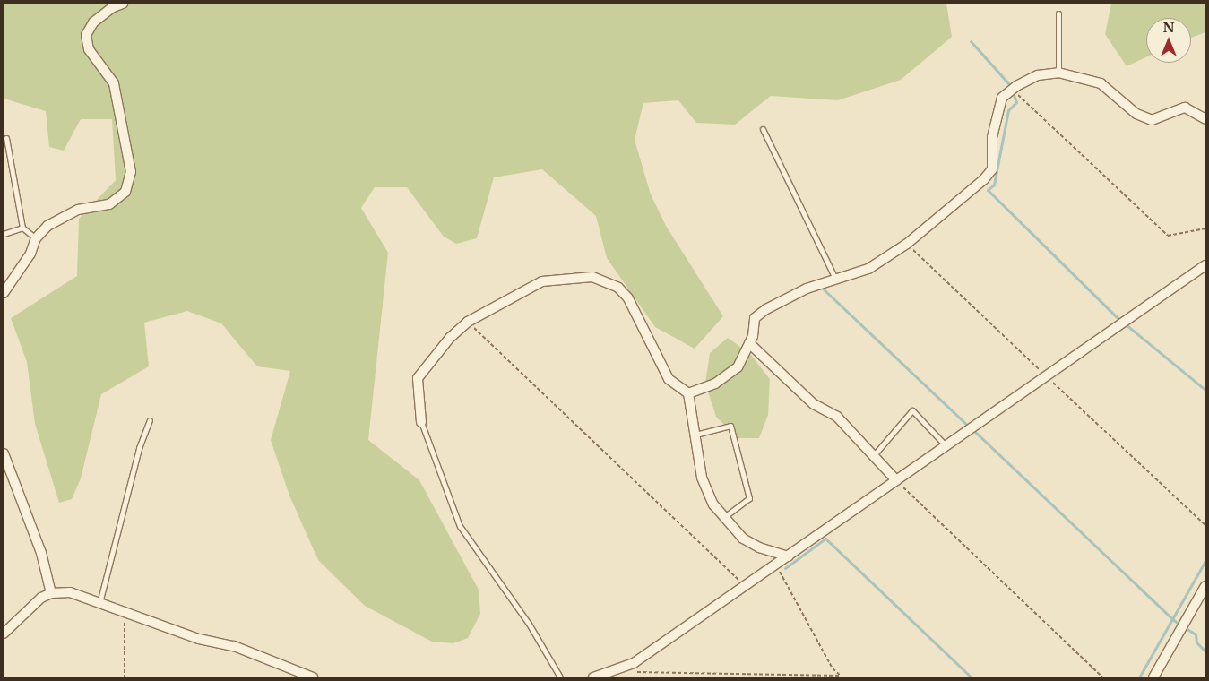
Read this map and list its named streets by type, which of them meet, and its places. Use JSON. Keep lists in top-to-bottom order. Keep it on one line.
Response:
{"north":"top"}
